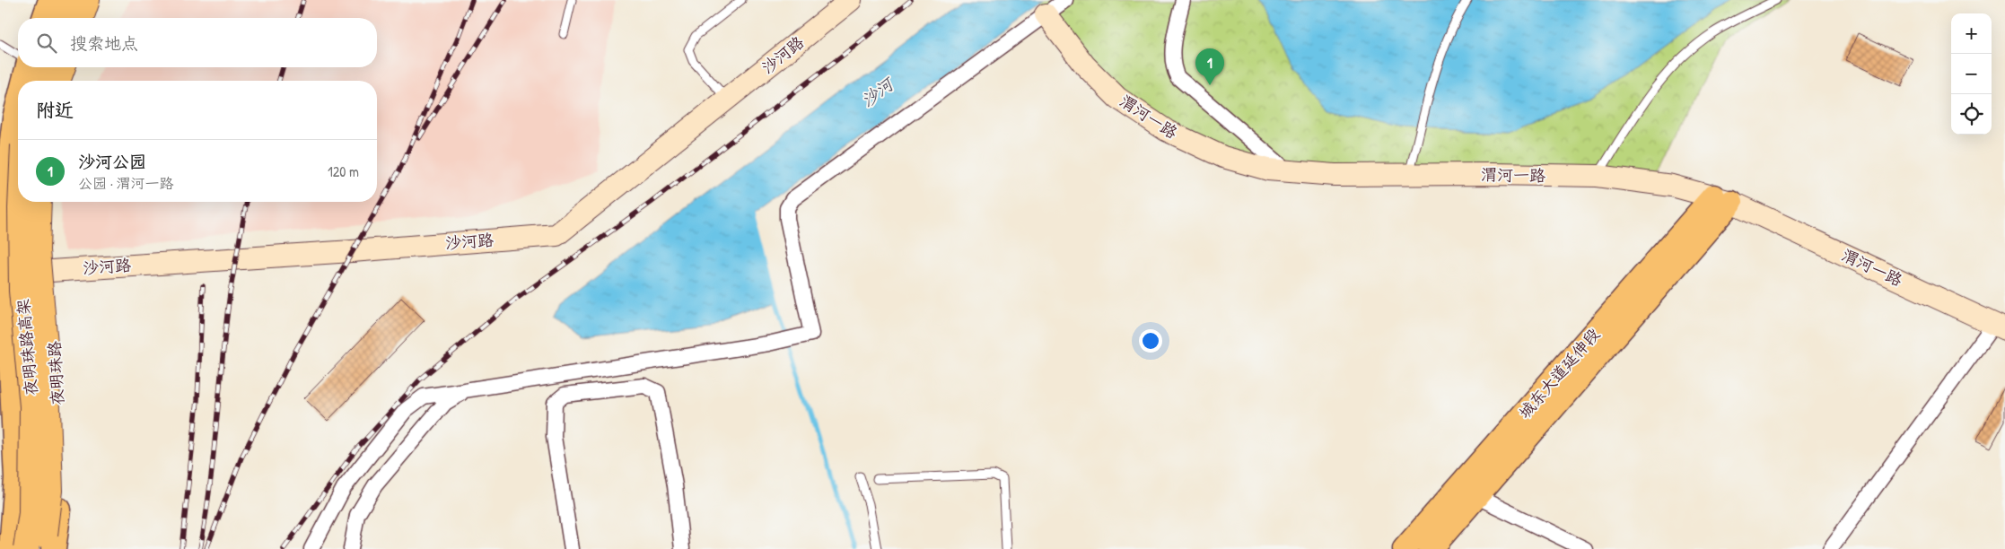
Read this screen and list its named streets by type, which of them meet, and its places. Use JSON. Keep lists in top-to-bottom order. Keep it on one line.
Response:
{"streets":{"highway":["夜明珠路高架"],"main road":["夜明珠路","城东大道延伸段"],"street":["沙河路","渭河一路"]},"crossings":[["沙河路","夜明珠路"],["渭河一路","城东大道延伸段"]],"water":["沙河"],"page":{"map_buttons":["+","−"],"search":"搜索地点","pins":"1","heading":"附近","list":[{"mark":"1","name":"沙河公园","note":"公园 · 渭河一路","value":"120 m"}]}}
